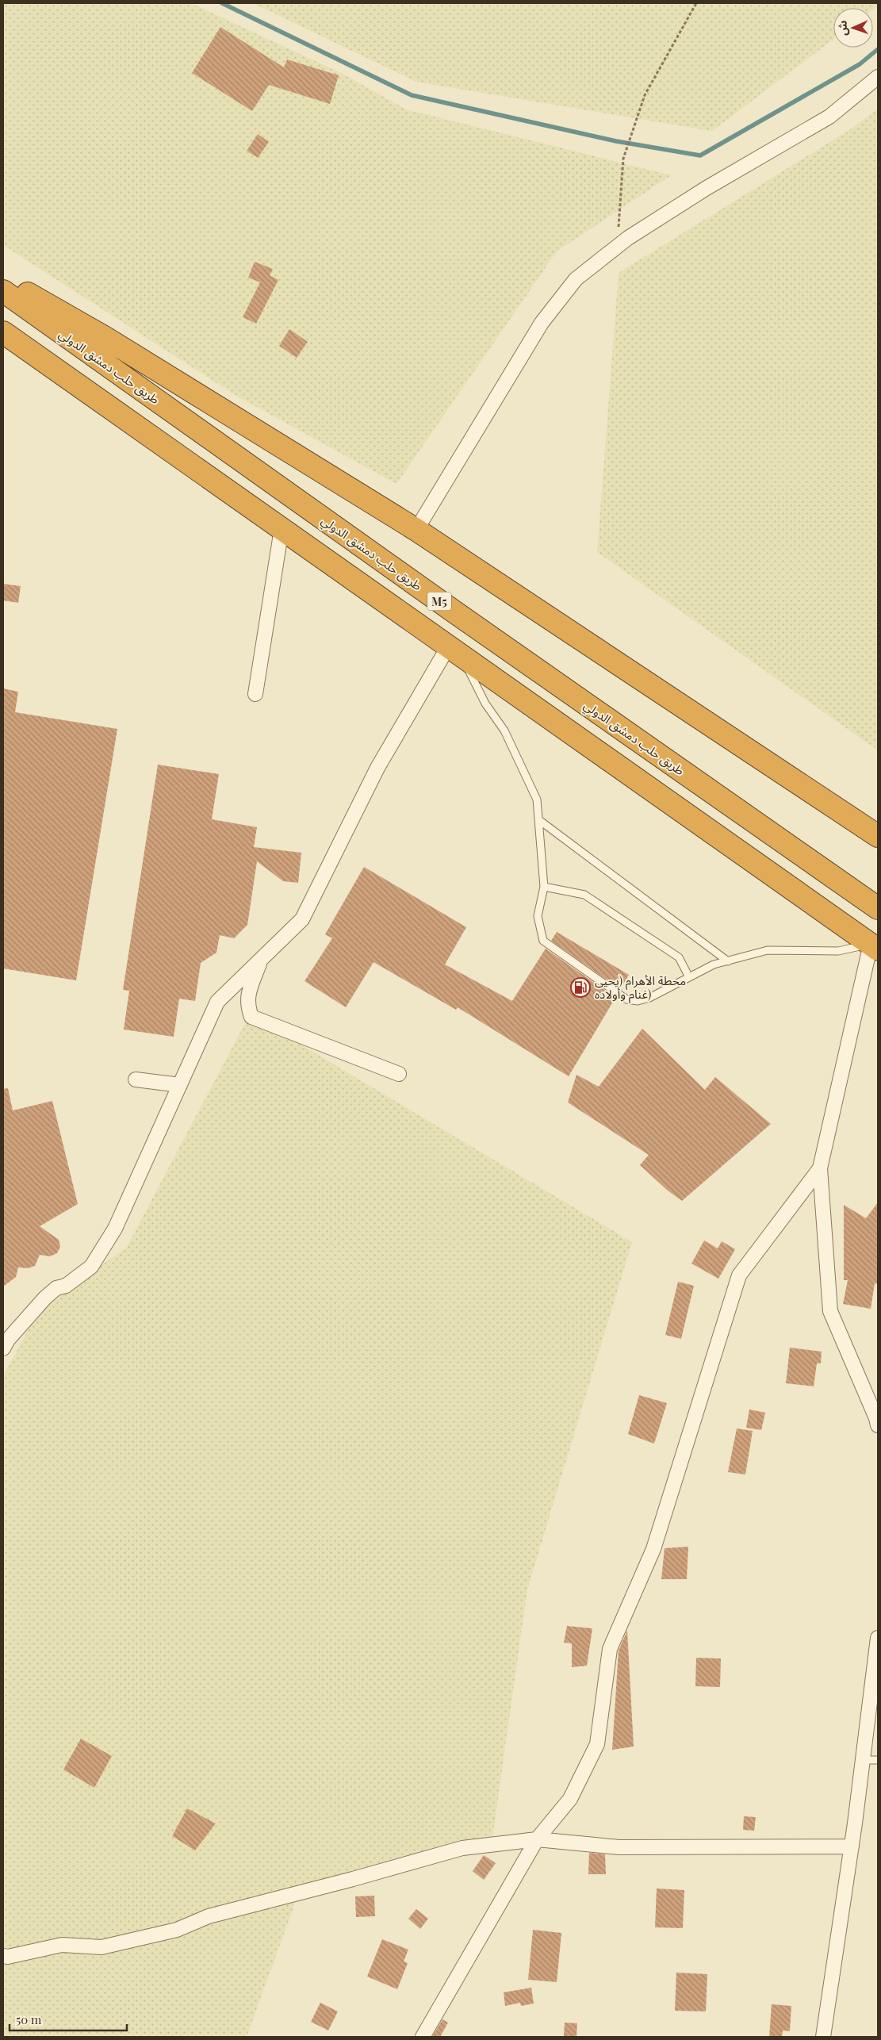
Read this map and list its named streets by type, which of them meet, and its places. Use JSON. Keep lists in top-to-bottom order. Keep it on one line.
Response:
{"streets":{"highway":["طريق حلب دمشق الدولي","M5"]},"places":{"fuel station":["محطة الأهرام (يحيى غنام وأولاده)"]},"scale_bar":"50 m","north":"left"}
